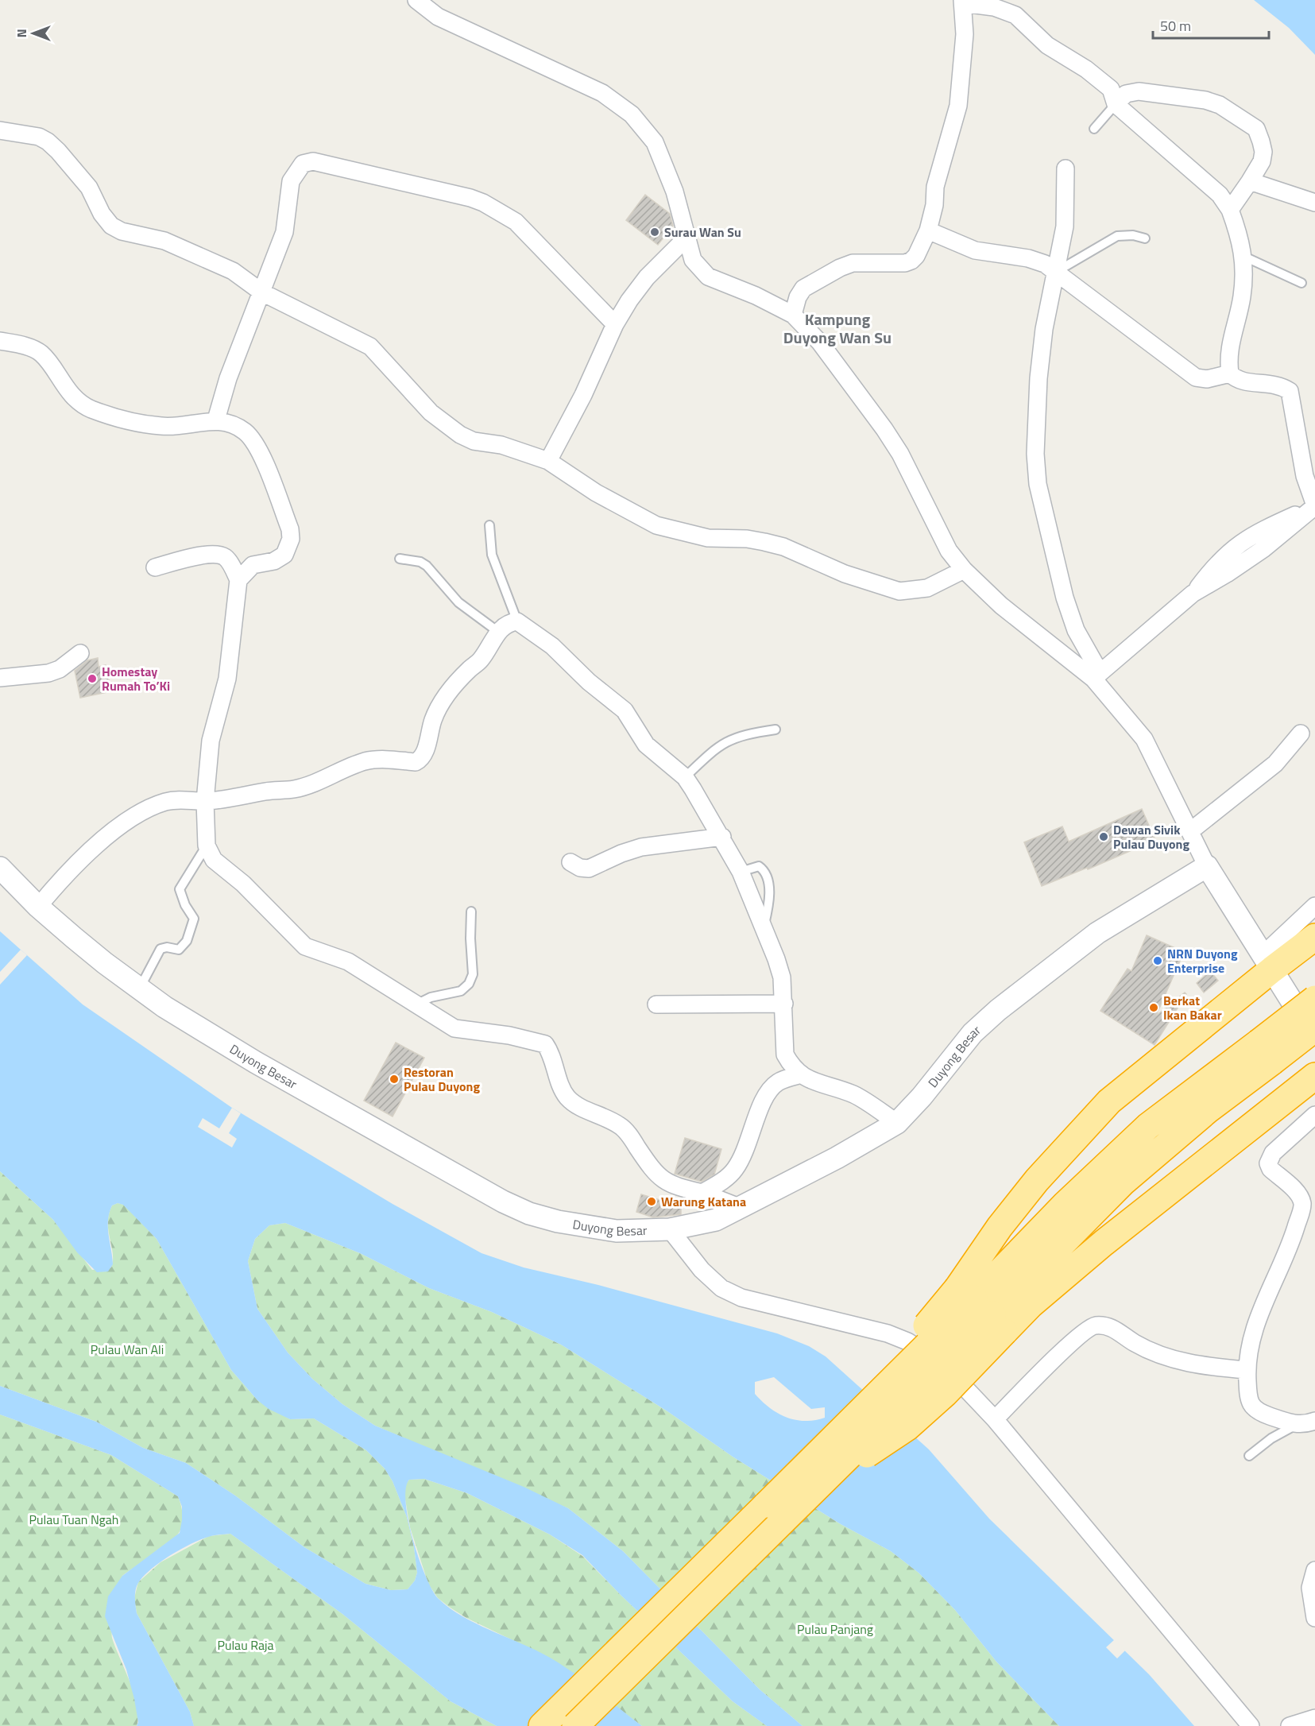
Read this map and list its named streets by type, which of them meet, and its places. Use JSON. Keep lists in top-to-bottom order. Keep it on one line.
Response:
{"streets":{"street":["Duyong Besar"]},"districts":["Kampung Duyong Wan Su"],"parks":["Pulau Wan Ali","Pulau Tuan Ngah","Pulau Panjang","Pulau Raja"],"places":["Surau Wan Su","Homestay Rumah To’Ki","Dewan Sivik Pulau Duyong","NRN Duyong Enterprise","Berkat Ikan Bakar","Restoran Pulau Duyong","Warung Katana"],"scale_bar":"50 m","north":"left"}
